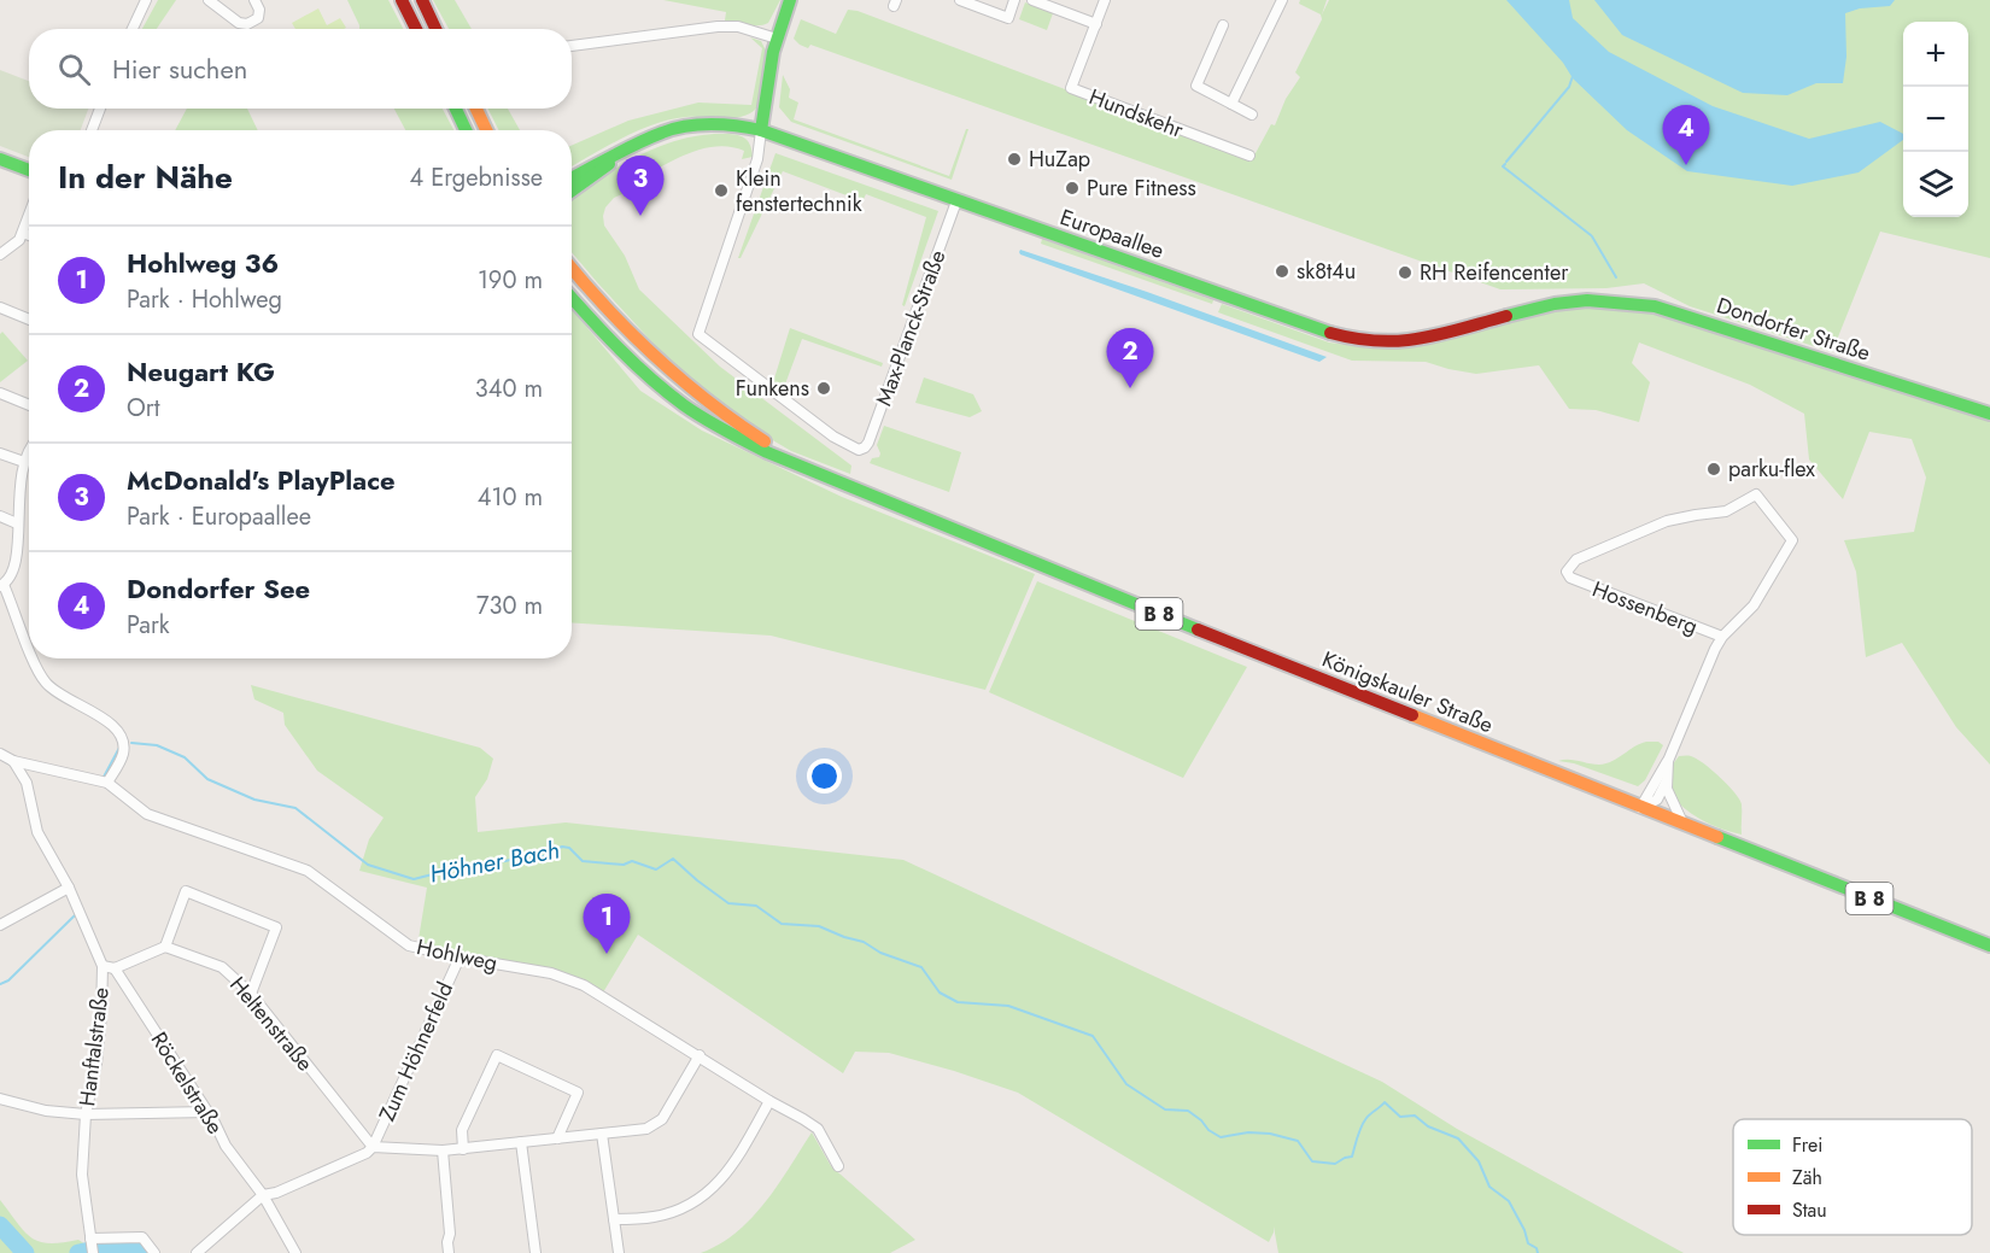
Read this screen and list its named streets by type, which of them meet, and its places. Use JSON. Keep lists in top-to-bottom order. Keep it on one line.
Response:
{"streets":{"main road":["Europaallee","Dondorfer Straße","B 8","Königskauler Straße"],"street":["Hundskehr","Max-Planck-Straße","Hossenberg","Hohlweg","Heltenstraße","Hanftalstraße","Zum Höhnerfeld","Röckelstraße"]},"crossings":[["Europaallee","Max-Planck-Straße"],["Europaallee","Dondorfer Straße"],["Hossenberg","Königskauler Straße"],["Hohlweg","Hanftalstraße"],["Hohlweg","Zum Höhnerfeld"],["Heltenstraße","Zum Höhnerfeld"]],"water":["Höhner Bach"],"places":["HuZap","Pure Fitness","Klein fenstertechnik","sk8t4u","RH Reifencenter","Funkens","parku-flex"],"legend":["Frei","Zäh","Stau"],"page":{"map_buttons":["+","−"],"search":"Hier suchen","pins":["4","3","2","1"],"heading":["In der Nähe","4 Ergebnisse"],"list":[{"mark":"1","name":"Hohlweg 36","note":"Park · Hohlweg","value":"190 m"},{"mark":"2","name":"Neugart KG","note":"Ort","value":"340 m"},{"mark":"3","name":"McDonald's PlayPlace","note":"Park · Europaallee","value":"410 m"},{"mark":"4","name":"Dondorfer See","note":"Park","value":"730 m"}]}}
